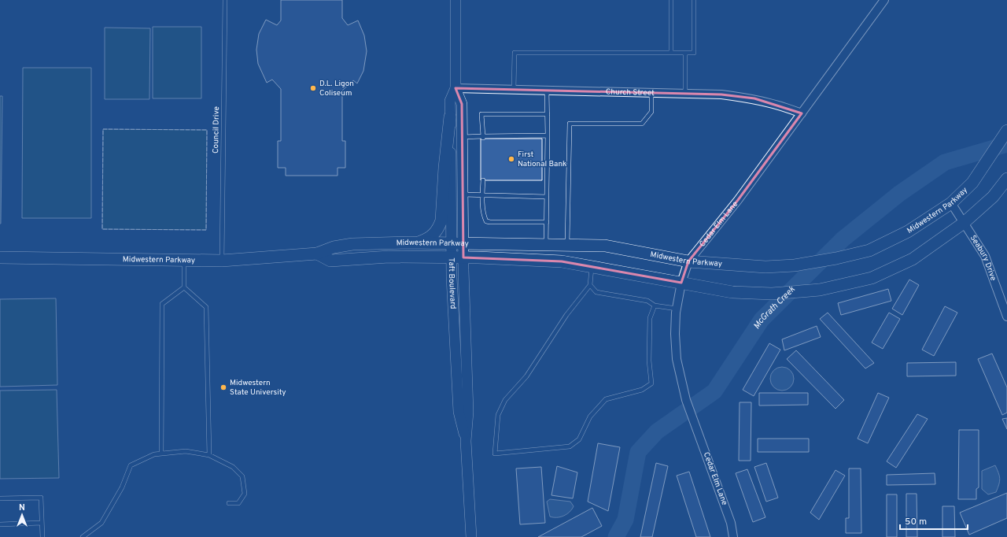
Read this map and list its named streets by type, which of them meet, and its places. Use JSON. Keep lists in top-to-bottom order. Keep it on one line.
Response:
{"streets":{"main road":["Midwestern Parkway"],"street":["Church Street","Cedar Elm Lane","Seabury Drive","Taft Boulevard"],"lane":["Council Drive"]},"crossings":[["Church Street","Cedar Elm Lane"],["Church Street","Taft Boulevard"],["Council Drive","Midwestern Parkway"],["Midwestern Parkway","Cedar Elm Lane"],["Midwestern Parkway","Seabury Drive"],["Midwestern Parkway","Taft Boulevard"]],"water":["McGrath Creek"],"places":["D.L. Ligon Coliseum","First National Bank","Midwestern State University"],"scale_bar":"50 m","north":"top"}
